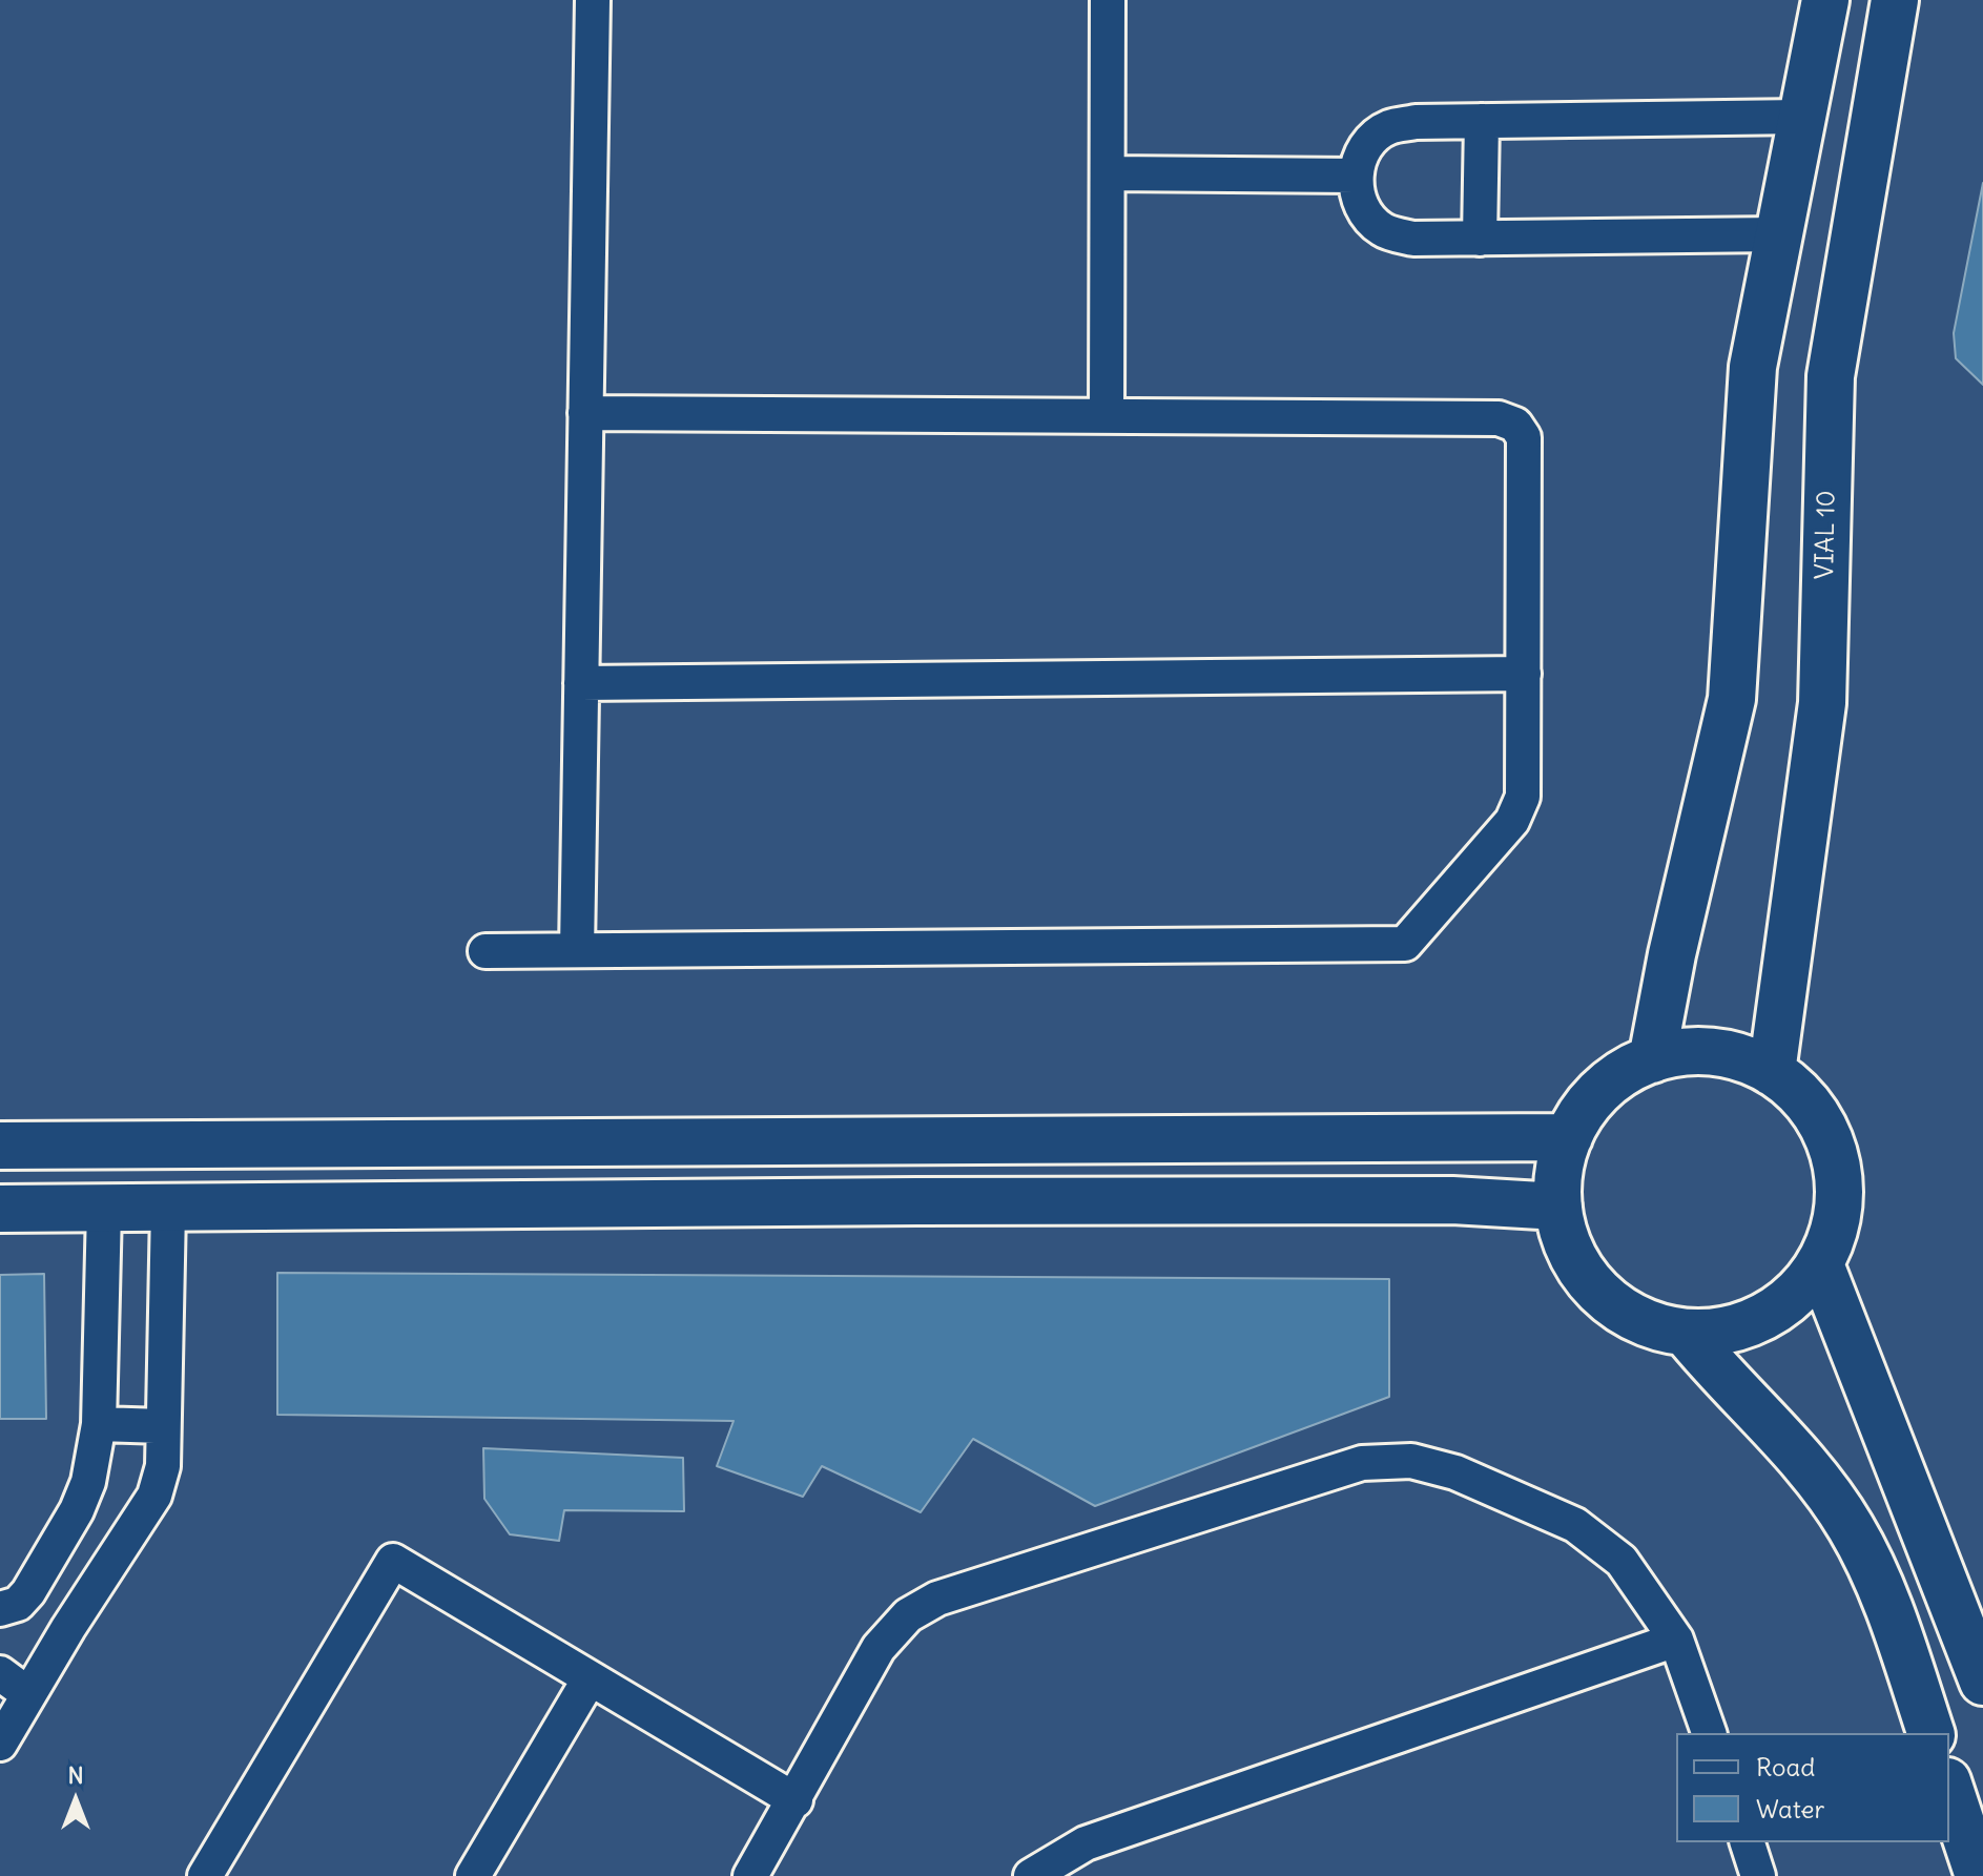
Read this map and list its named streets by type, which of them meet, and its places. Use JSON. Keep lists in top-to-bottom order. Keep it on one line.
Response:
{"streets":{"street":["VIAL 10"]},"legend":["Road","Water"],"north":"top"}
